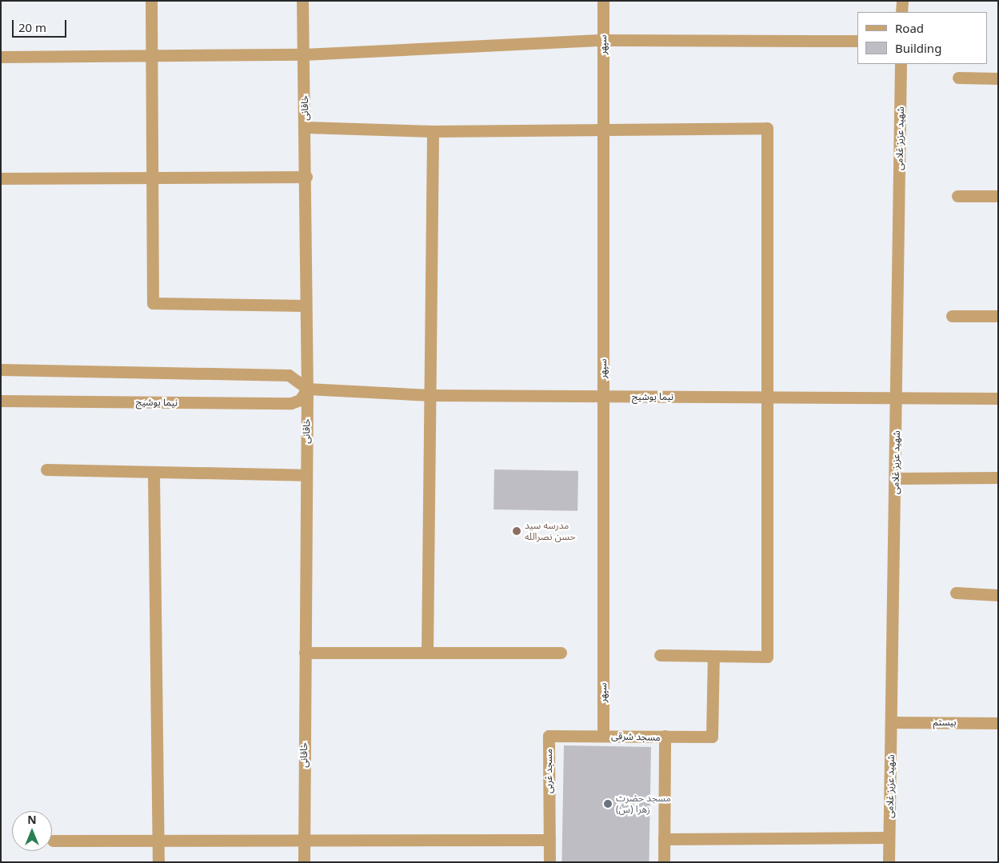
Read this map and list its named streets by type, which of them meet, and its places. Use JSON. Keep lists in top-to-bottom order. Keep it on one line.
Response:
{"streets":{"street":["سپهر","خاقانی","شهید عزیز غلامی","نیما یوشیج","بیستم","مسجد شرقی","مسجد غربی"]},"crossings":[["سپهر","نیما یوشیج"],["سپهر","مسجد شرقی"],["سپهر","مسجد غربی"],["خاقانی","نیما یوشیج"],["شهید عزیز غلامی","نیما یوشیج"],["شهید عزیز غلامی","بیستم"],["مسجد شرقی","مسجد غربی"]],"places":["مدرسه سید حسن نصرالله","مسجد حضرت زهرا (س)"],"legend":["Road","Building"],"scale_bar":"20 m","north":"top"}
